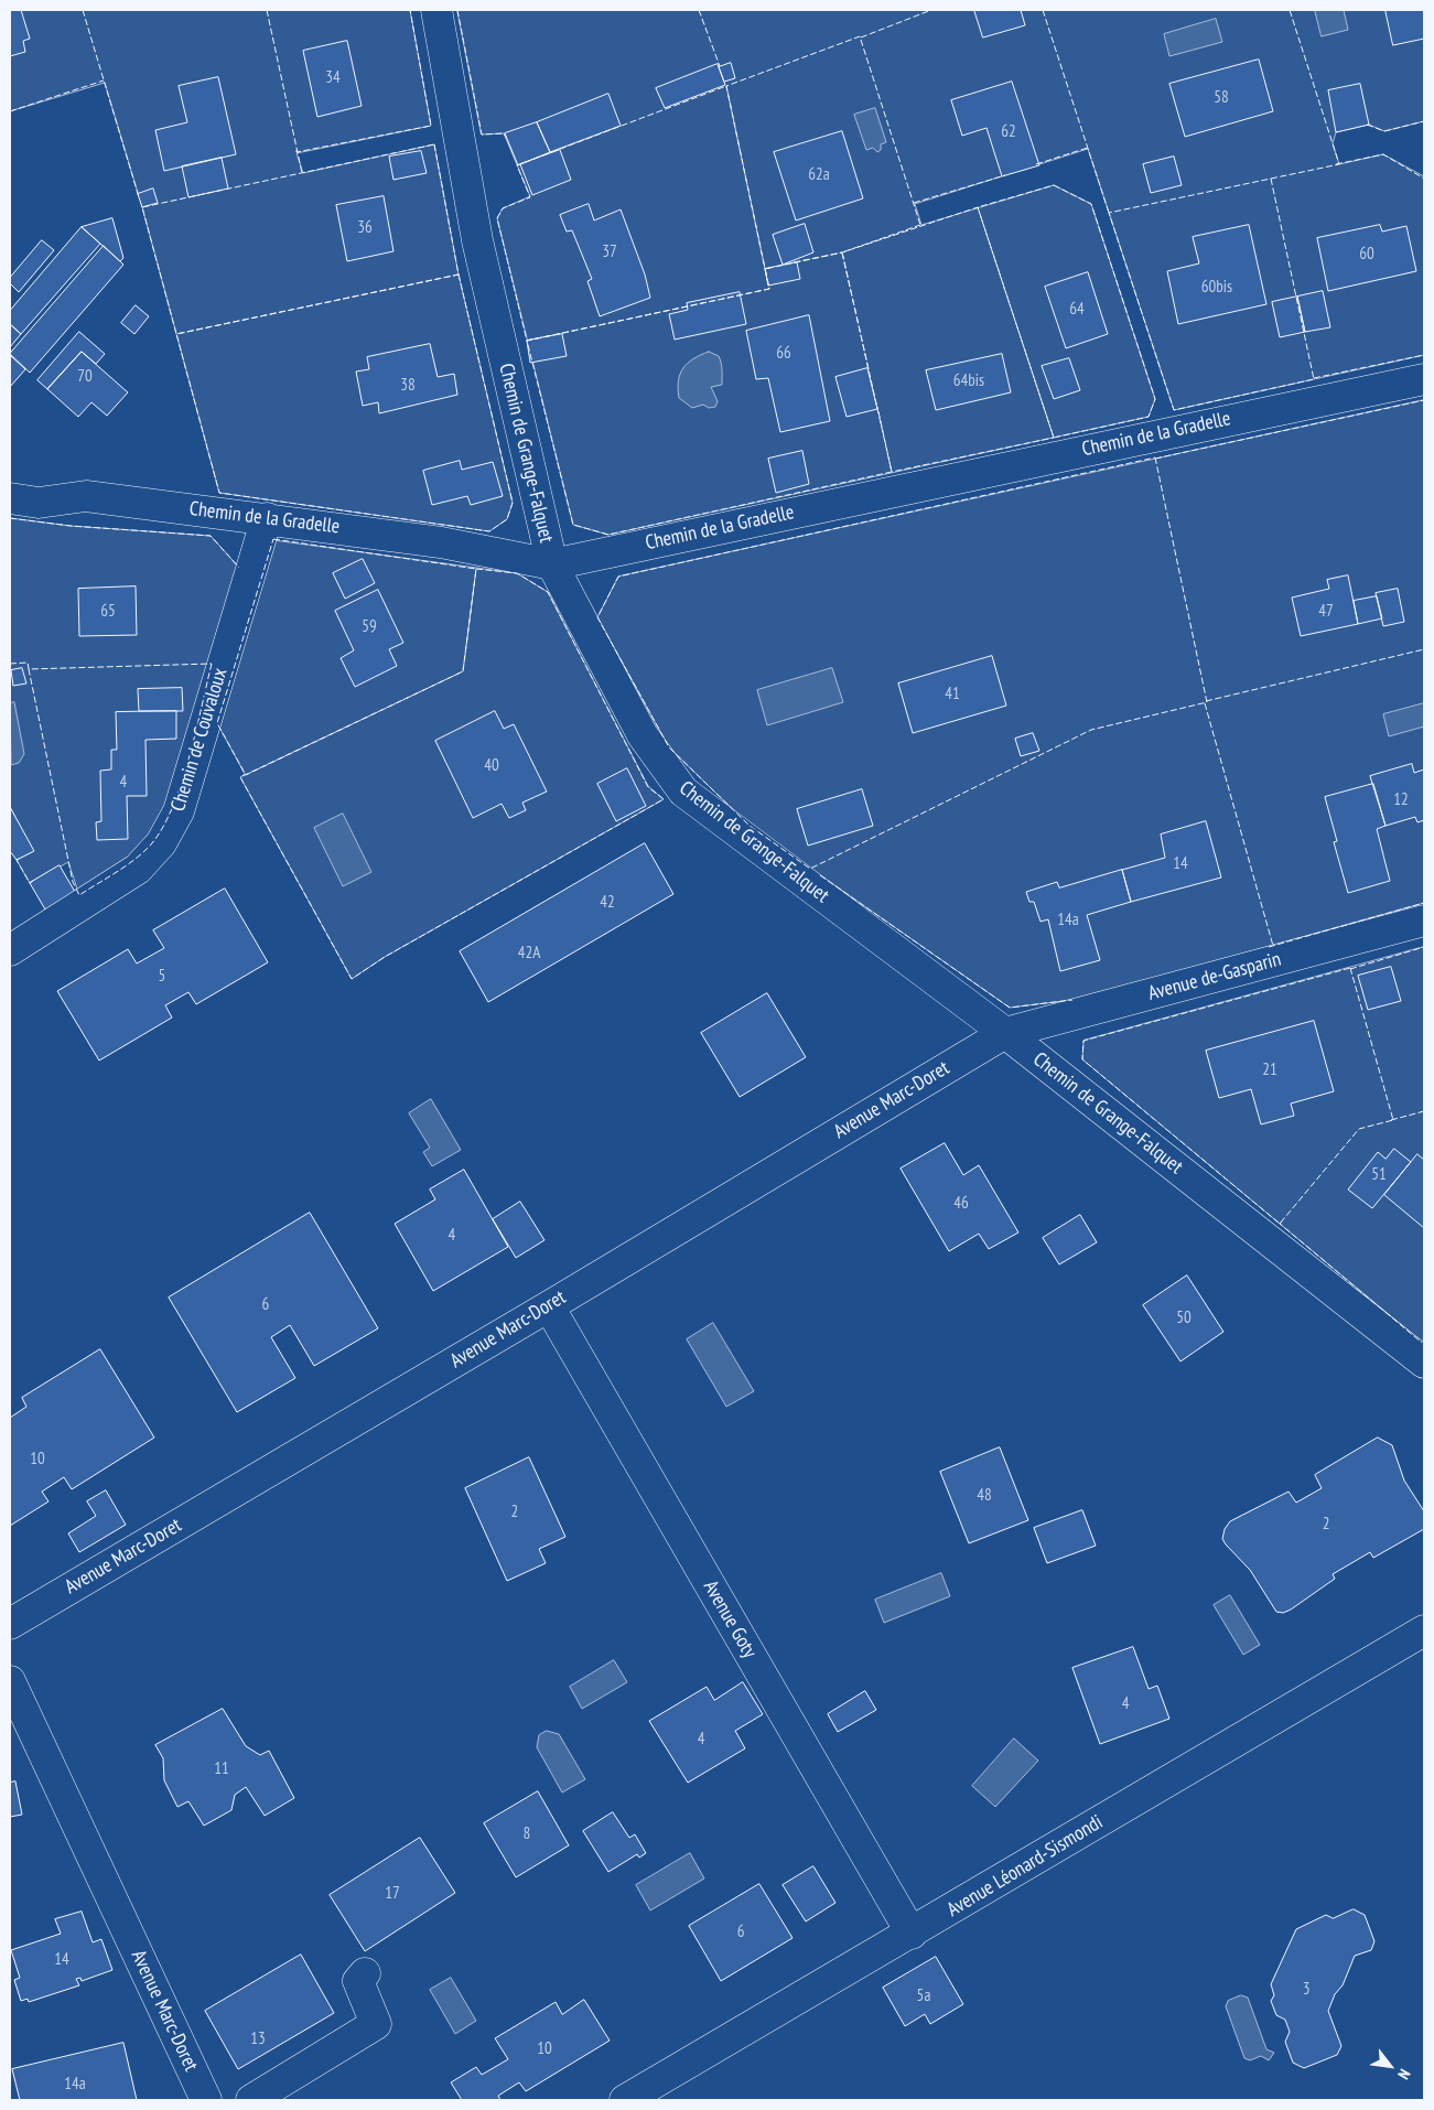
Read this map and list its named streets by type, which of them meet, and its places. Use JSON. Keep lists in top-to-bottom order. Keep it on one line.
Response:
{"streets":{"street":["Chemin de la Gradelle","Chemin de Grange-Falquet","Chemin de Couvaloux","Avenue de-Gasparin","Avenue Marc-Doret","Avenue Goty","Avenue Léonard-Sismondi"]},"crossings":[["Chemin de la Gradelle","Chemin de Grange-Falquet"],["Chemin de la Gradelle","Chemin de Couvaloux"],["Chemin de Grange-Falquet","Avenue de-Gasparin"],["Chemin de Grange-Falquet","Avenue Marc-Doret"],["Avenue de-Gasparin","Avenue Marc-Doret"],["Avenue Marc-Doret","Avenue Goty"],["Avenue Goty","Avenue Léonard-Sismondi"]],"house_numbers":["34","58","62","62a","36","37","60","60bis","64","66","70","64bis","38","65","47","59","41","40","4","12","14","42","14a","42A","5","21","51","46","4","6","50","10","48","2","2","4","4","11","8","17","6","14","3","5a","13","10","14a"],"north":"bottom right"}
